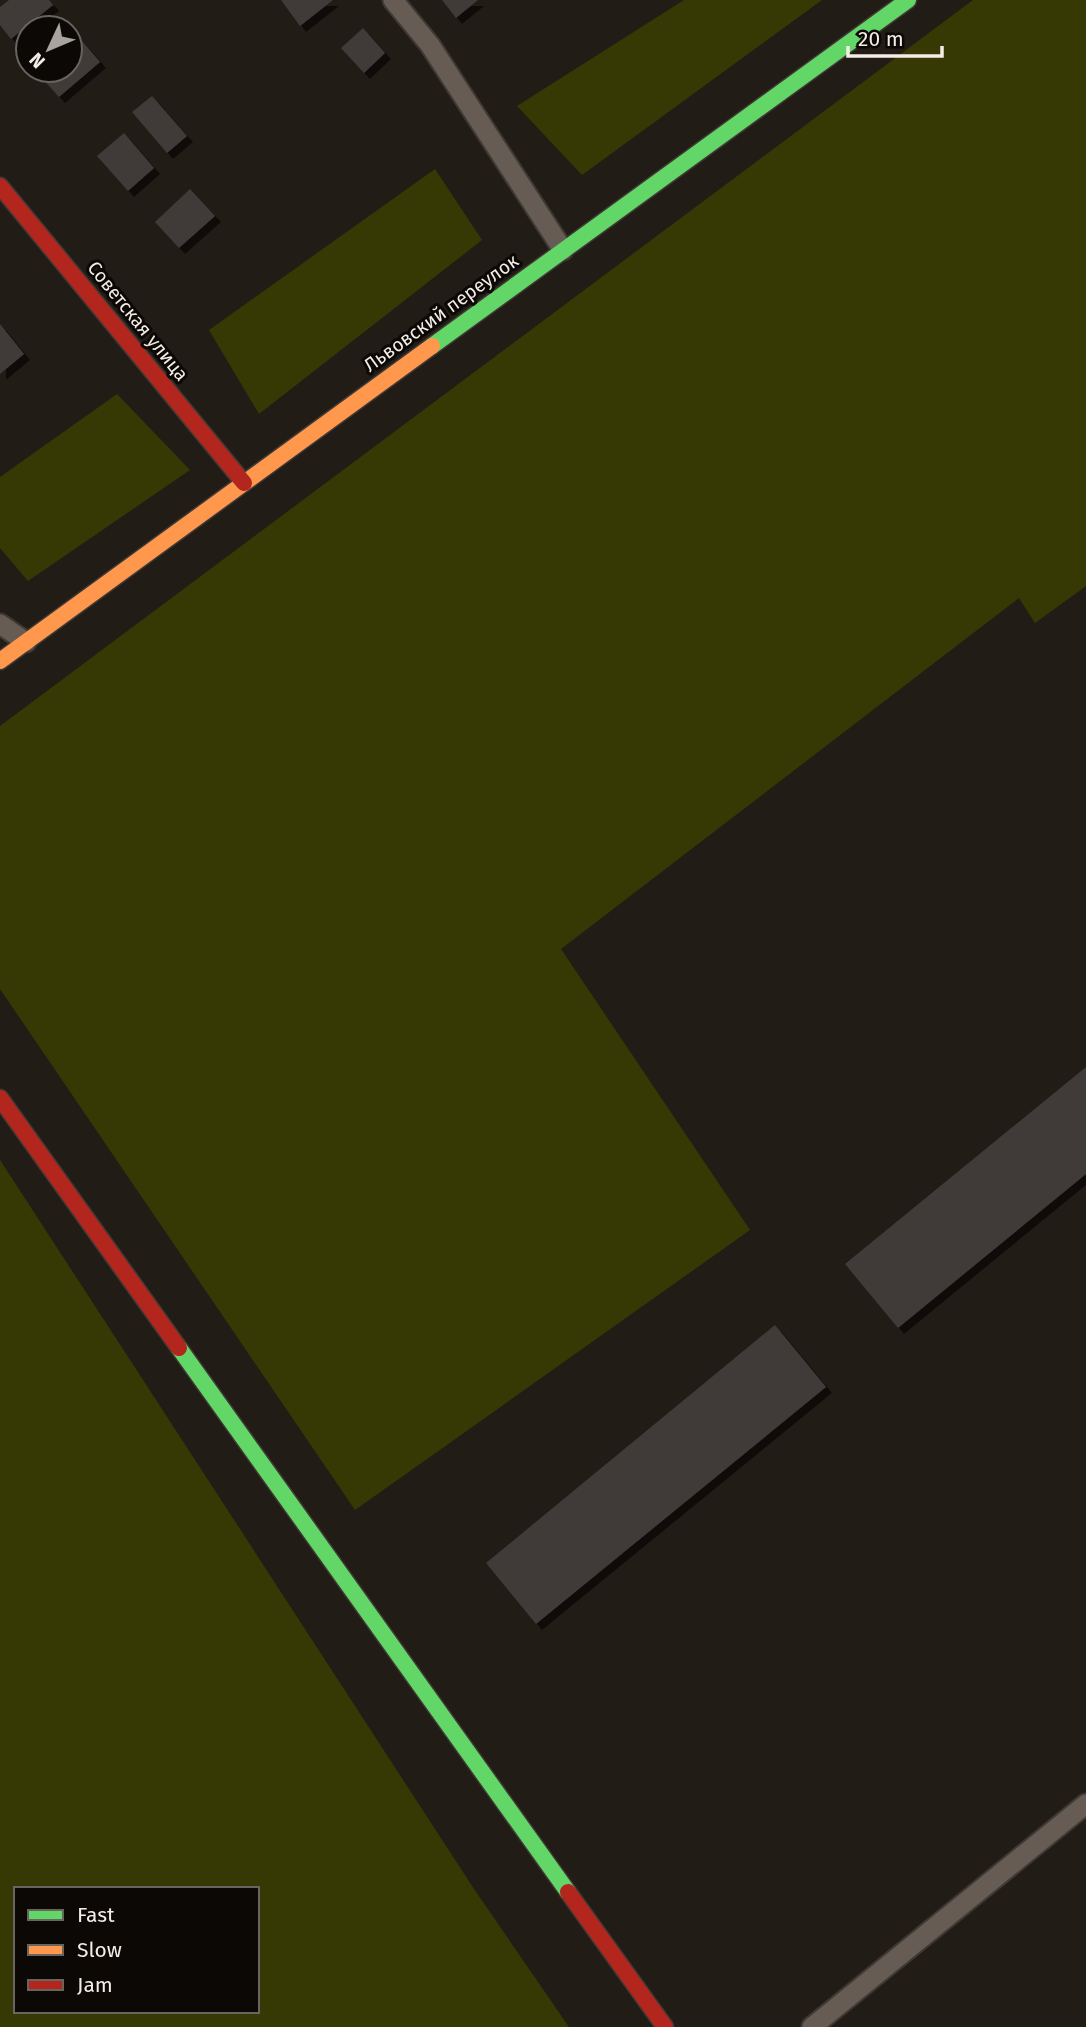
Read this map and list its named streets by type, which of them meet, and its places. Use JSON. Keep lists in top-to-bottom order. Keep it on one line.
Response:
{"streets":{"street":["Львовский переулок","Советская улица"]},"crossings":[["Львовский переулок","Советская улица"]],"legend":["Fast","Slow","Jam"],"scale_bar":"20 m","north":"bottom left"}
